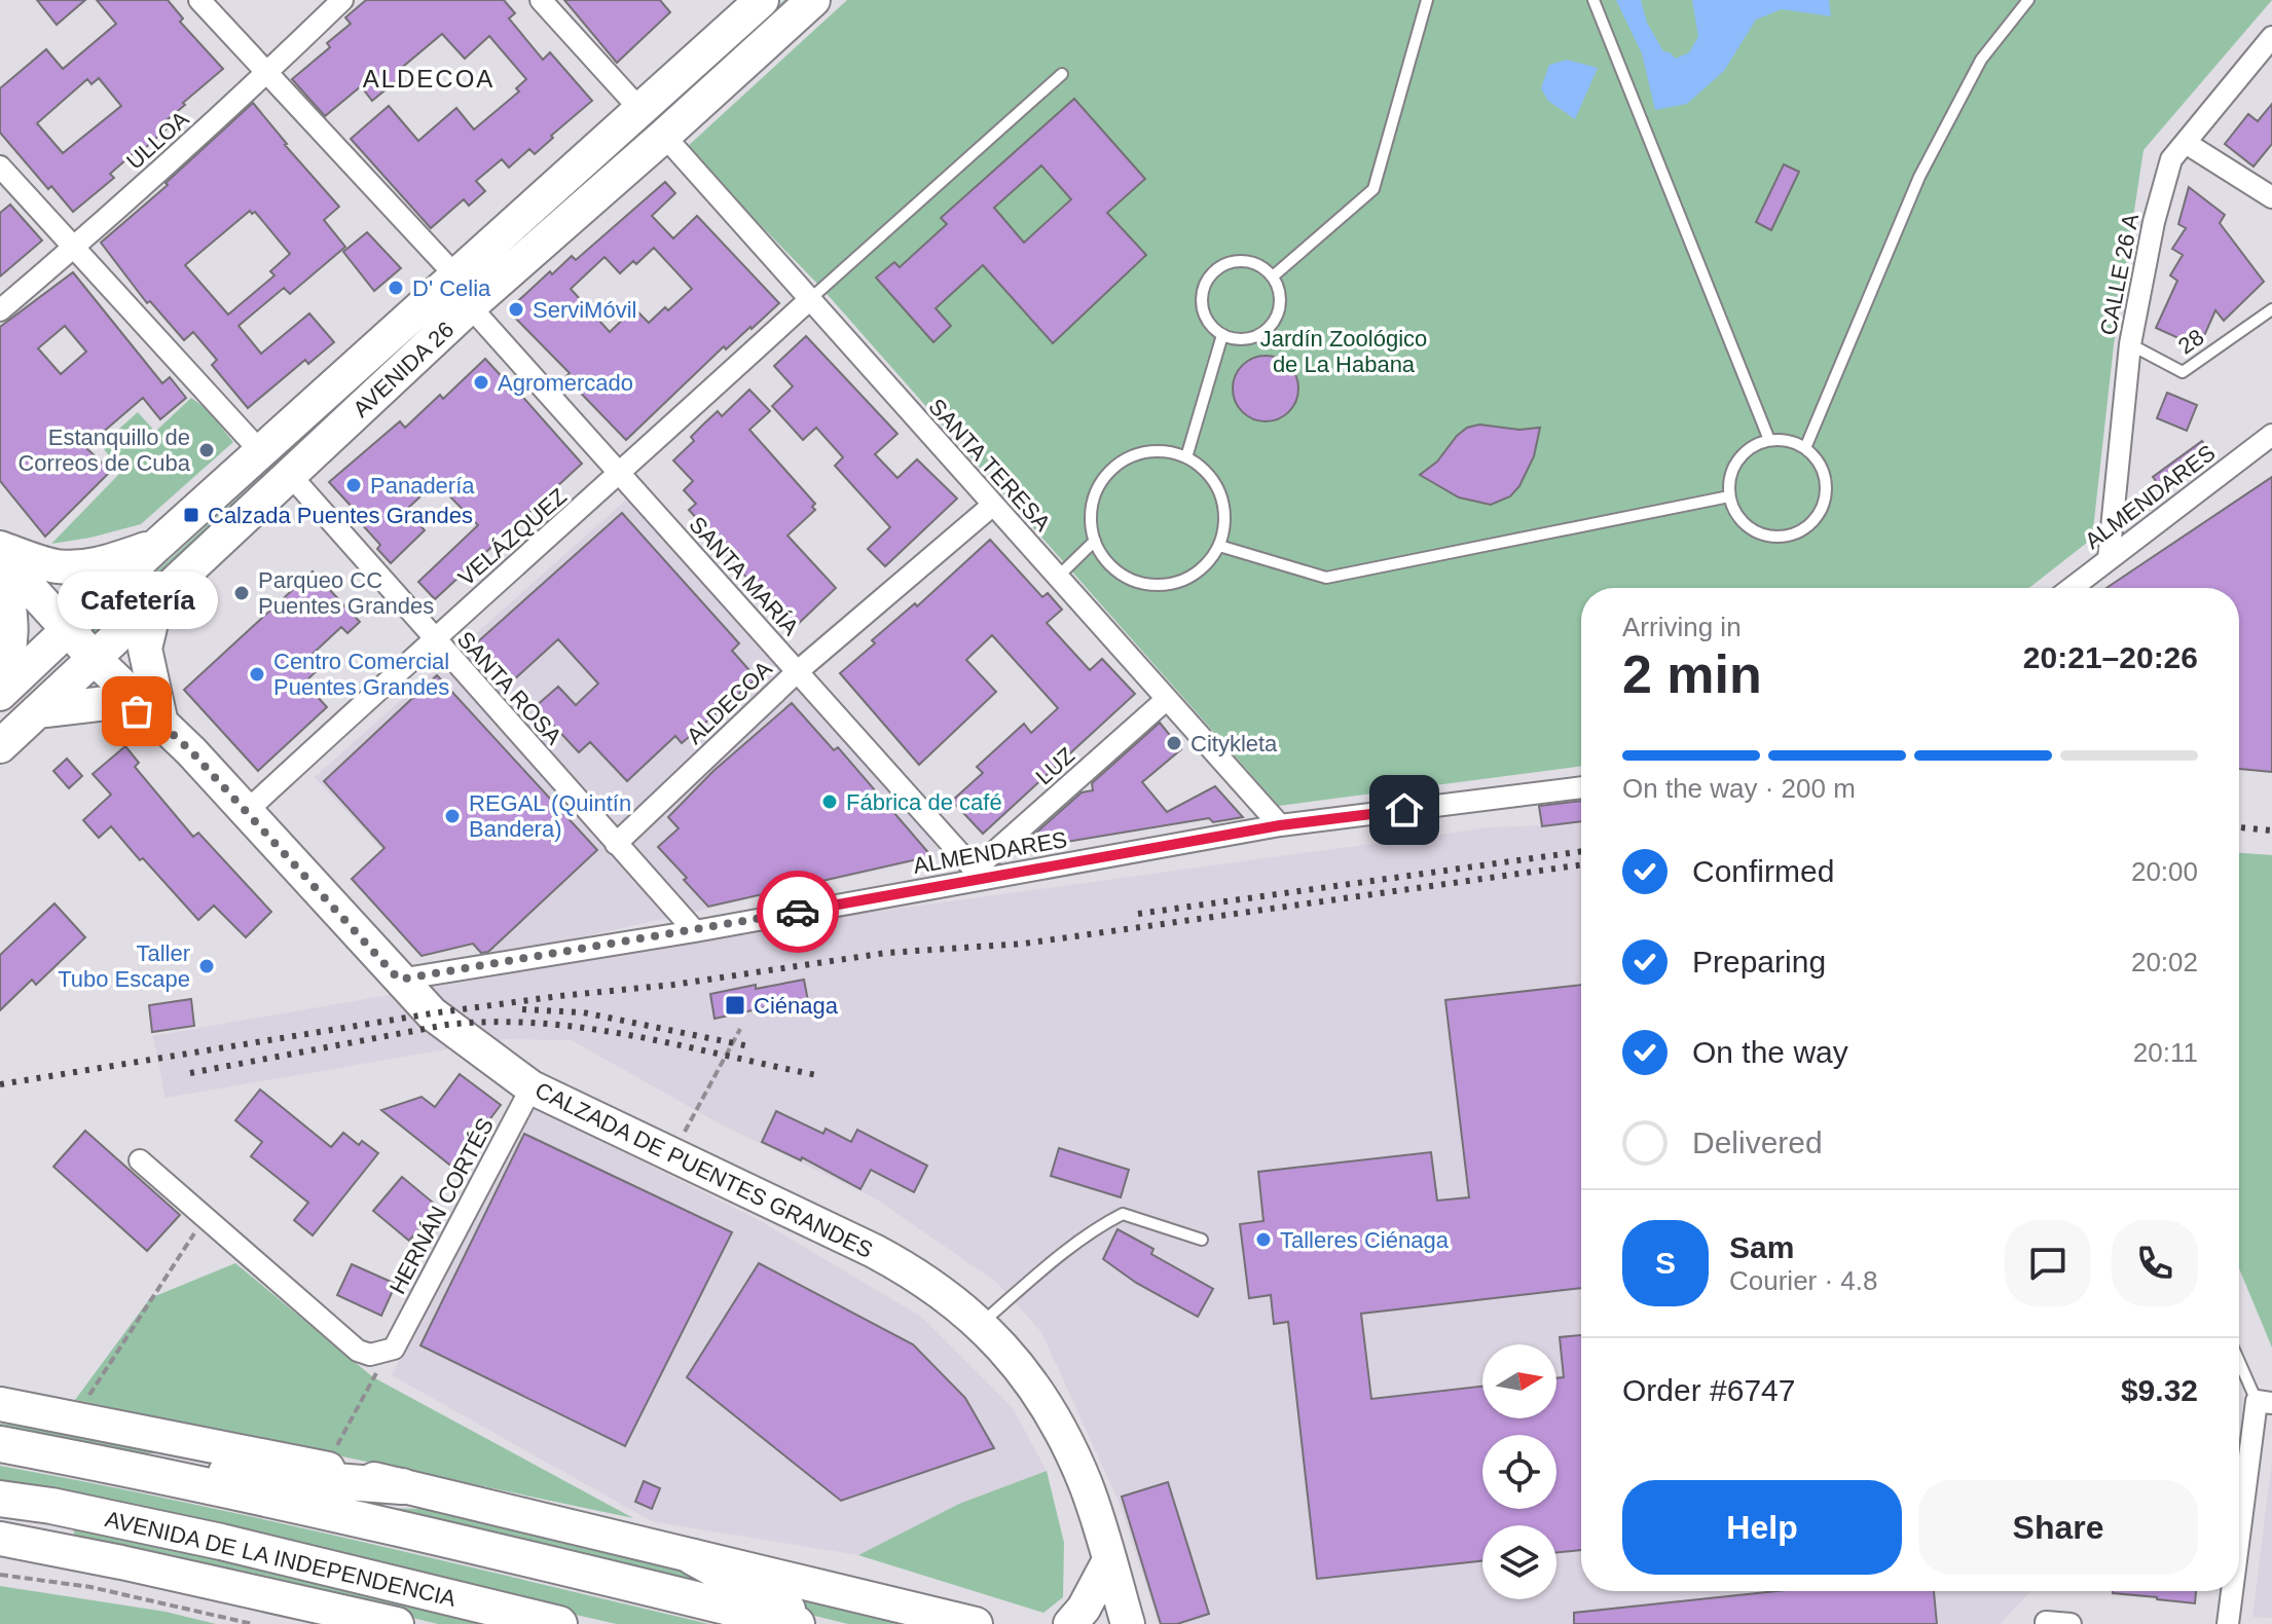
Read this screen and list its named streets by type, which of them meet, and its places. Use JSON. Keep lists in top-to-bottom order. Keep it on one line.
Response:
{"streets":{"highway":["AVENIDA DE LA INDEPENDENCIA"],"main road":["AVENIDA 26","CALZADA DE PUENTES GRANDES"],"street":["ULLOA","CALLE 26 A","SANTA TERESA","ALMENDARES","VELÁZQUEZ","SANTA MARÍA","SANTA ROSA","ALDECOA","LUZ","HERNÁN CORTÉS"],"lane":["28"]},"crossings":[["CALLE 26 A","28"],["CALLE 26 A","ALMENDARES"],["AVENIDA 26","SANTA TERESA"],["AVENIDA 26","SANTA MARÍA"],["AVENIDA 26","SANTA ROSA"],["AVENIDA 26","CALZADA DE PUENTES GRANDES"],["SANTA TERESA","ALMENDARES"],["SANTA TERESA","VELÁZQUEZ"],["SANTA TERESA","ALDECOA"],["SANTA TERESA","LUZ"],["ALMENDARES","SANTA MARÍA"],["ALMENDARES","SANTA ROSA"],["ALMENDARES","LUZ"],["ALMENDARES","CALZADA DE PUENTES GRANDES"],["VELÁZQUEZ","SANTA MARÍA"],["VELÁZQUEZ","SANTA ROSA"],["VELÁZQUEZ","CALZADA DE PUENTES GRANDES"],["SANTA MARÍA","ALDECOA"],["SANTA MARÍA","LUZ"],["SANTA ROSA","ALDECOA"],["CALZADA DE PUENTES GRANDES","HERNÁN CORTÉS"]],"districts":["ALDECOA"],"parks":["Jardín Zoológico de La Habana"],"places":{"other":["D' Celia","ServiMóvil","Agromercado","Estanquillo de Correos de Cuba","Panadería","Parqueo CC Puentes Grandes","Centro Comercial Puentes Grandes","Cafetería","Citykleta","Fábrica de café","REGAL (Quintín Bandera)","Taller Tubo Escape","Talleres Ciénaga"],"transit":["Calzada Puentes Grandes","Ciénaga"]},"north":"right","page":{"bubble":"Cafetería","heading":["2 min","Arriving in","20:21–20:26"],"panel":["Sam","Courier · 4.8","Order #6747","$9.32"],"bar":"On the way · 200 m","list":[["Confirmed","20:00"],["Preparing","20:02"],["On the way","20:11"],"Delivered"],"round":"S","buttons":["Help","Share"]}}
